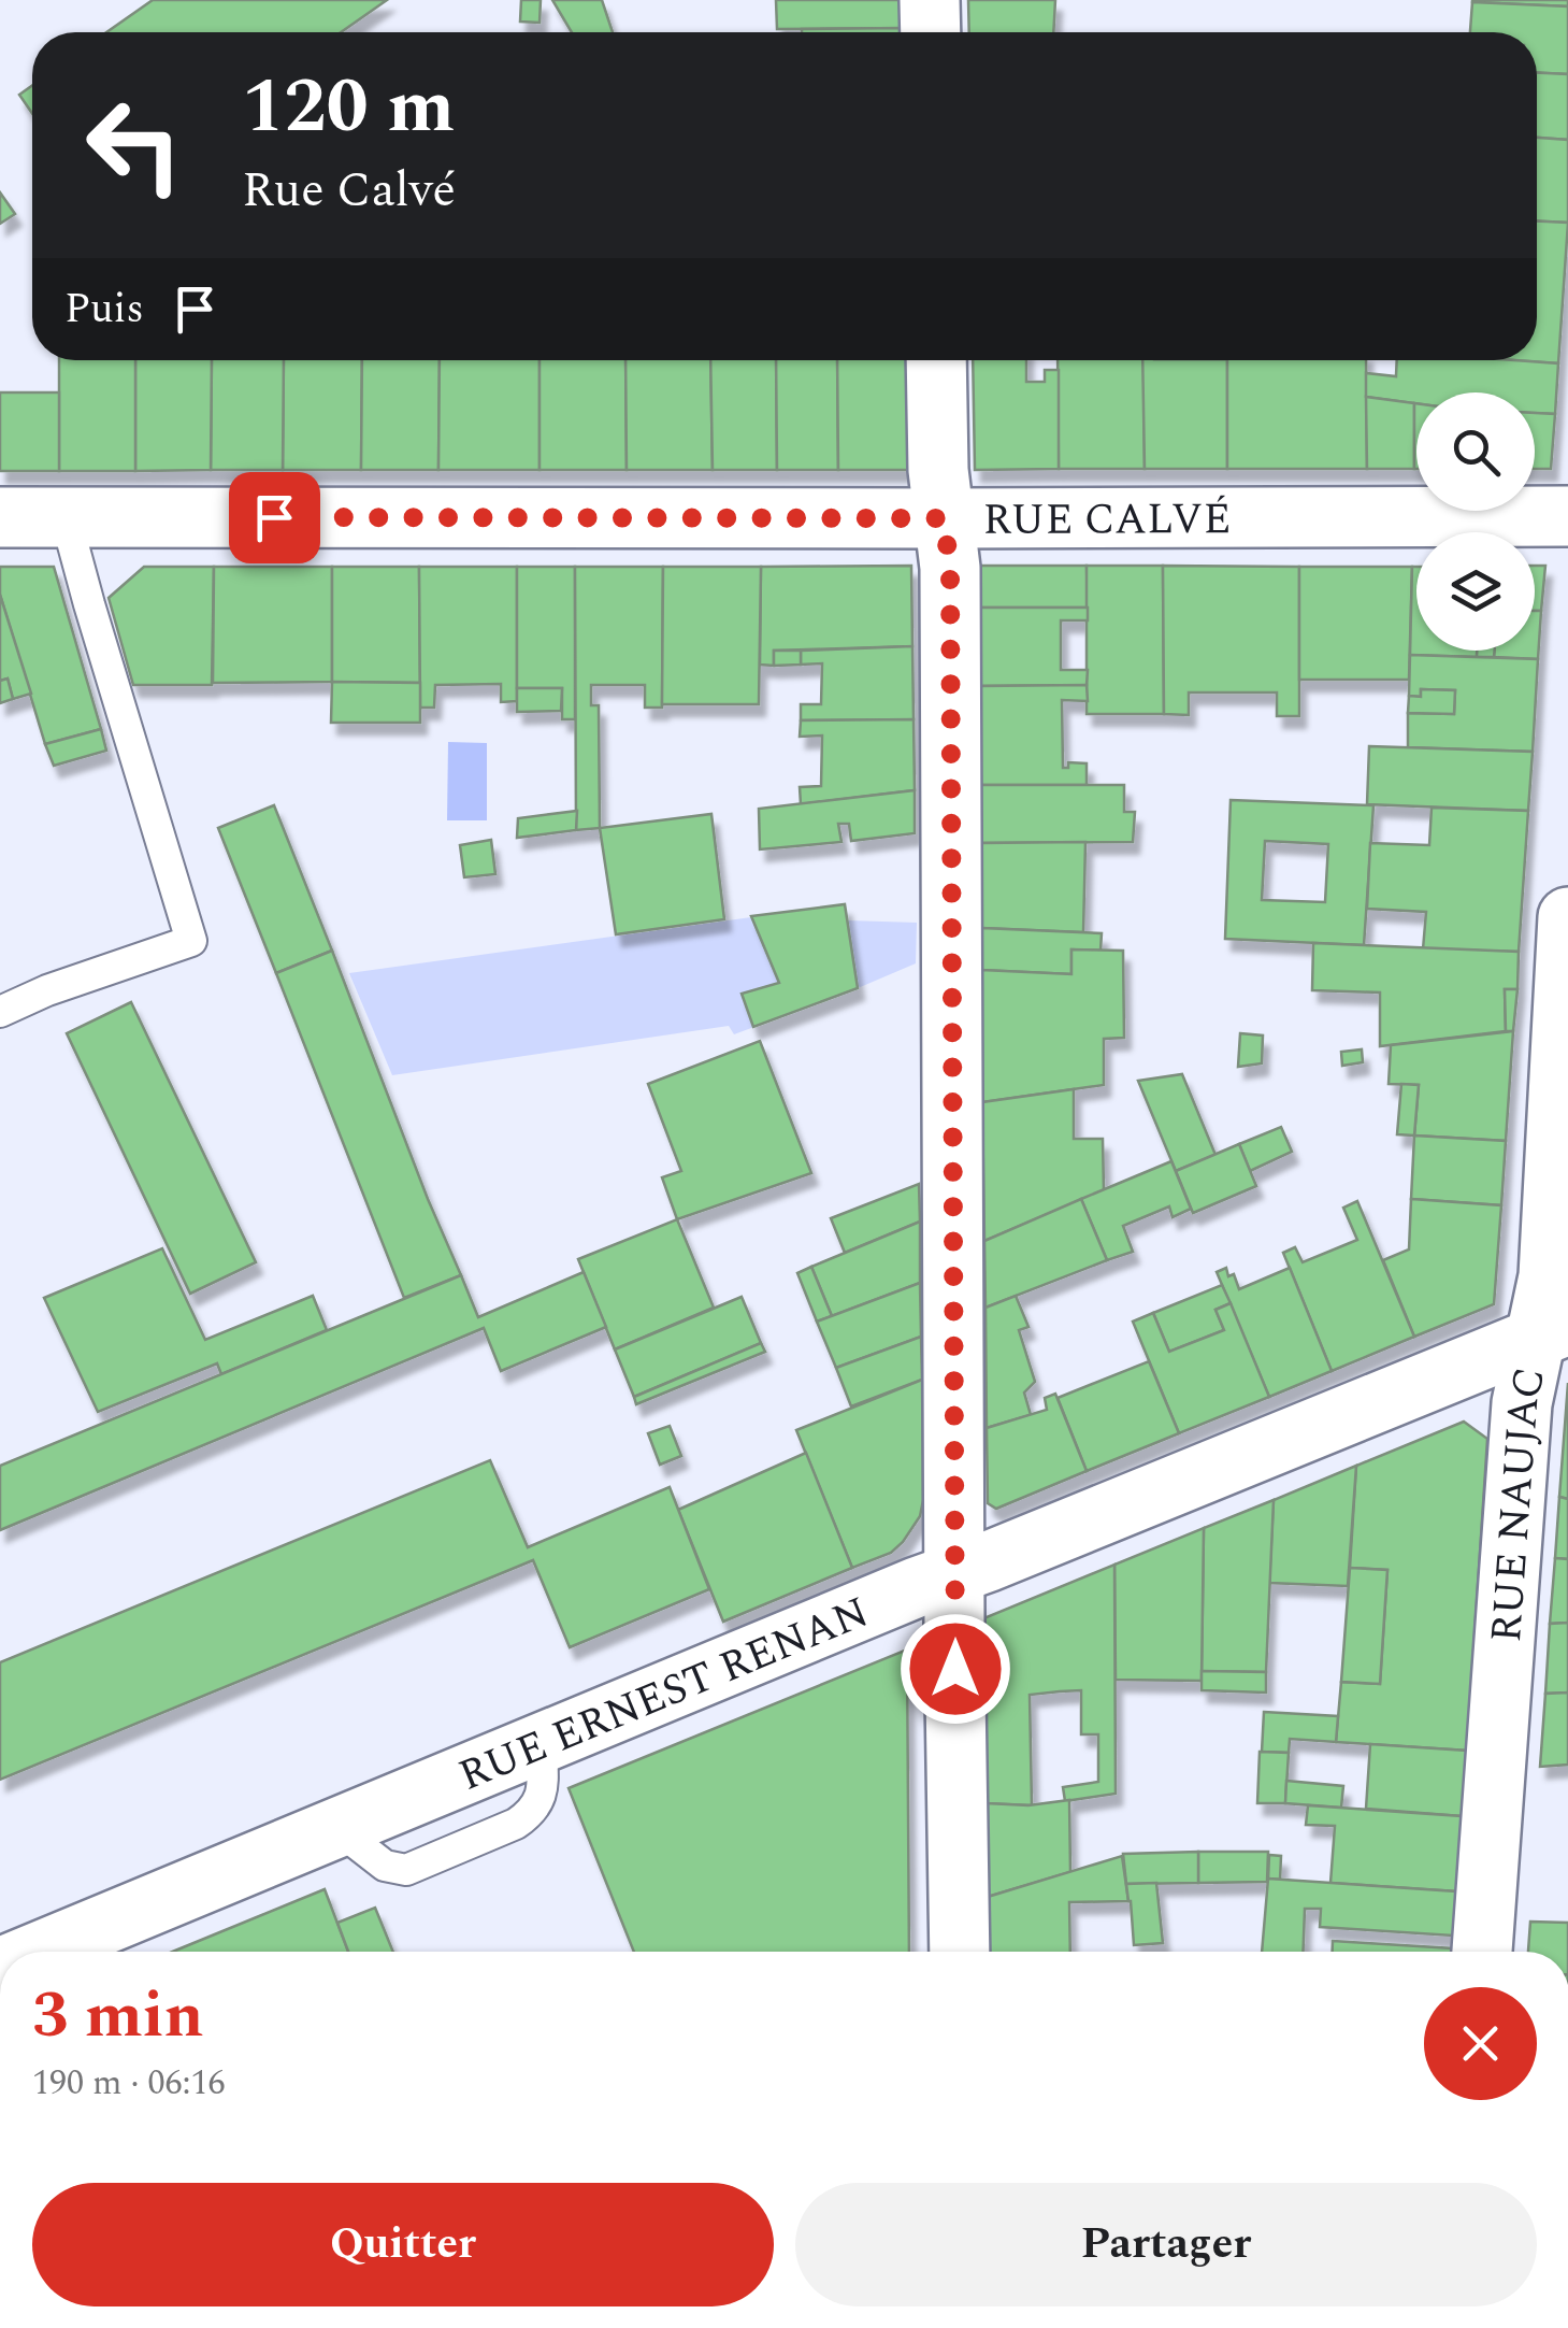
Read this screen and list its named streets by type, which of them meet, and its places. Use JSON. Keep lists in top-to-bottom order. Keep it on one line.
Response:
{"streets":{"street":["RUE CALVÉ","RUE NAUJAC","RUE ERNEST RENAN"]},"crossings":[["RUE NAUJAC","RUE ERNEST RENAN"]],"page":{"turn":["120 m","Rue Calvé"],"then":"Puis","heading":["3 min","190 m · 06:16"],"buttons":["Quitter","Partager"]}}
